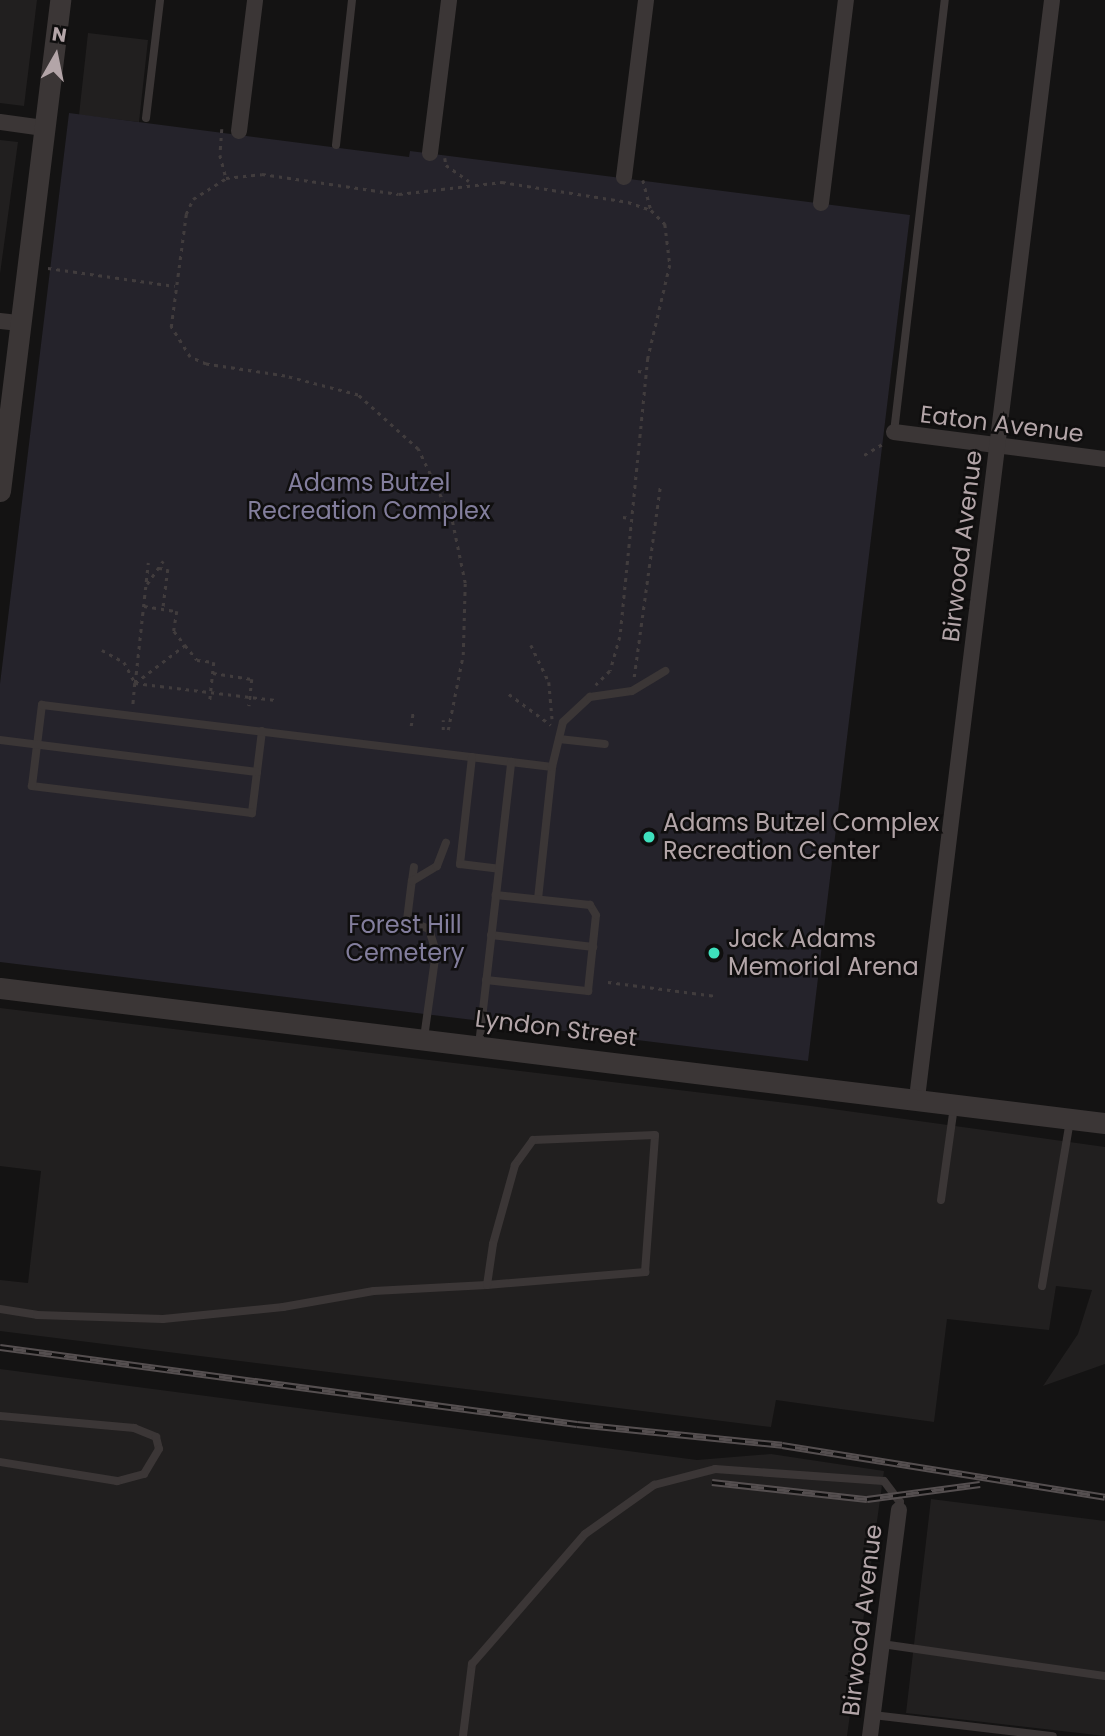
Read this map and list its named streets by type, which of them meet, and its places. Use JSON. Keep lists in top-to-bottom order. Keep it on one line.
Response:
{"streets":{"street":["Eaton Avenue","Birwood Avenue","Lyndon Street"]},"crossings":[["Eaton Avenue","Birwood Avenue"],["Birwood Avenue","Lyndon Street"]],"parks":["Adams Butzel Recreation Complex","Forest Hill Cemetery"],"places":["Adams Butzel Complex Recreation Center","Jack Adams Memorial Arena"],"north":"top"}
